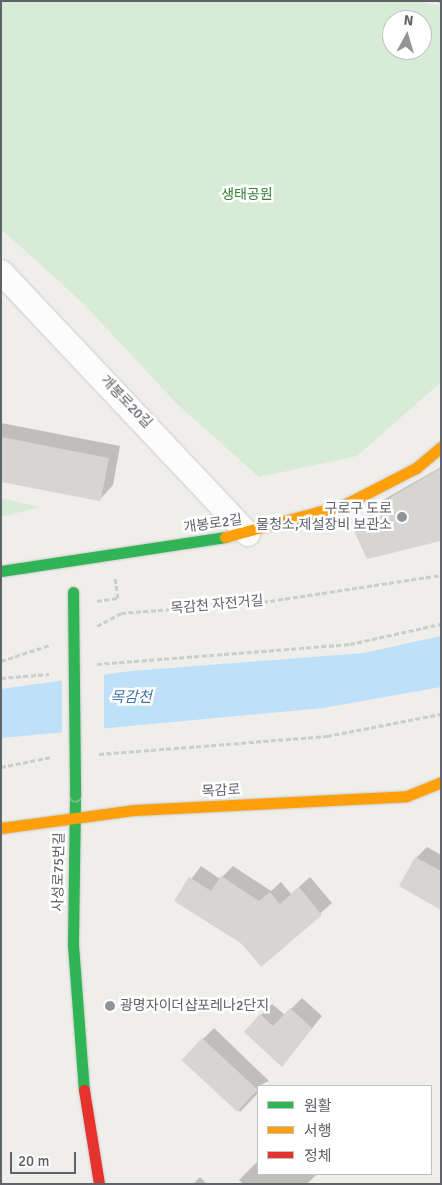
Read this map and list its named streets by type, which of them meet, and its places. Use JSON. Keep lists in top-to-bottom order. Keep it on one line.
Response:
{"streets":{"street":["개봉로20길","개봉로2길","목감로","사성로75번길"],"path":["목감천 자전거길"]},"crossings":[["개봉로20길","개봉로2길"],["개봉로2길","사성로75번길"],["목감로","사성로75번길"]],"water":["목감천"],"parks":["생태공원"],"places":["구로구 도로 물청소,제설장비 보관소","광명자이더샵포레나2단지"],"legend":["원활","서행","정체"],"scale_bar":"20 m","north":"top"}
